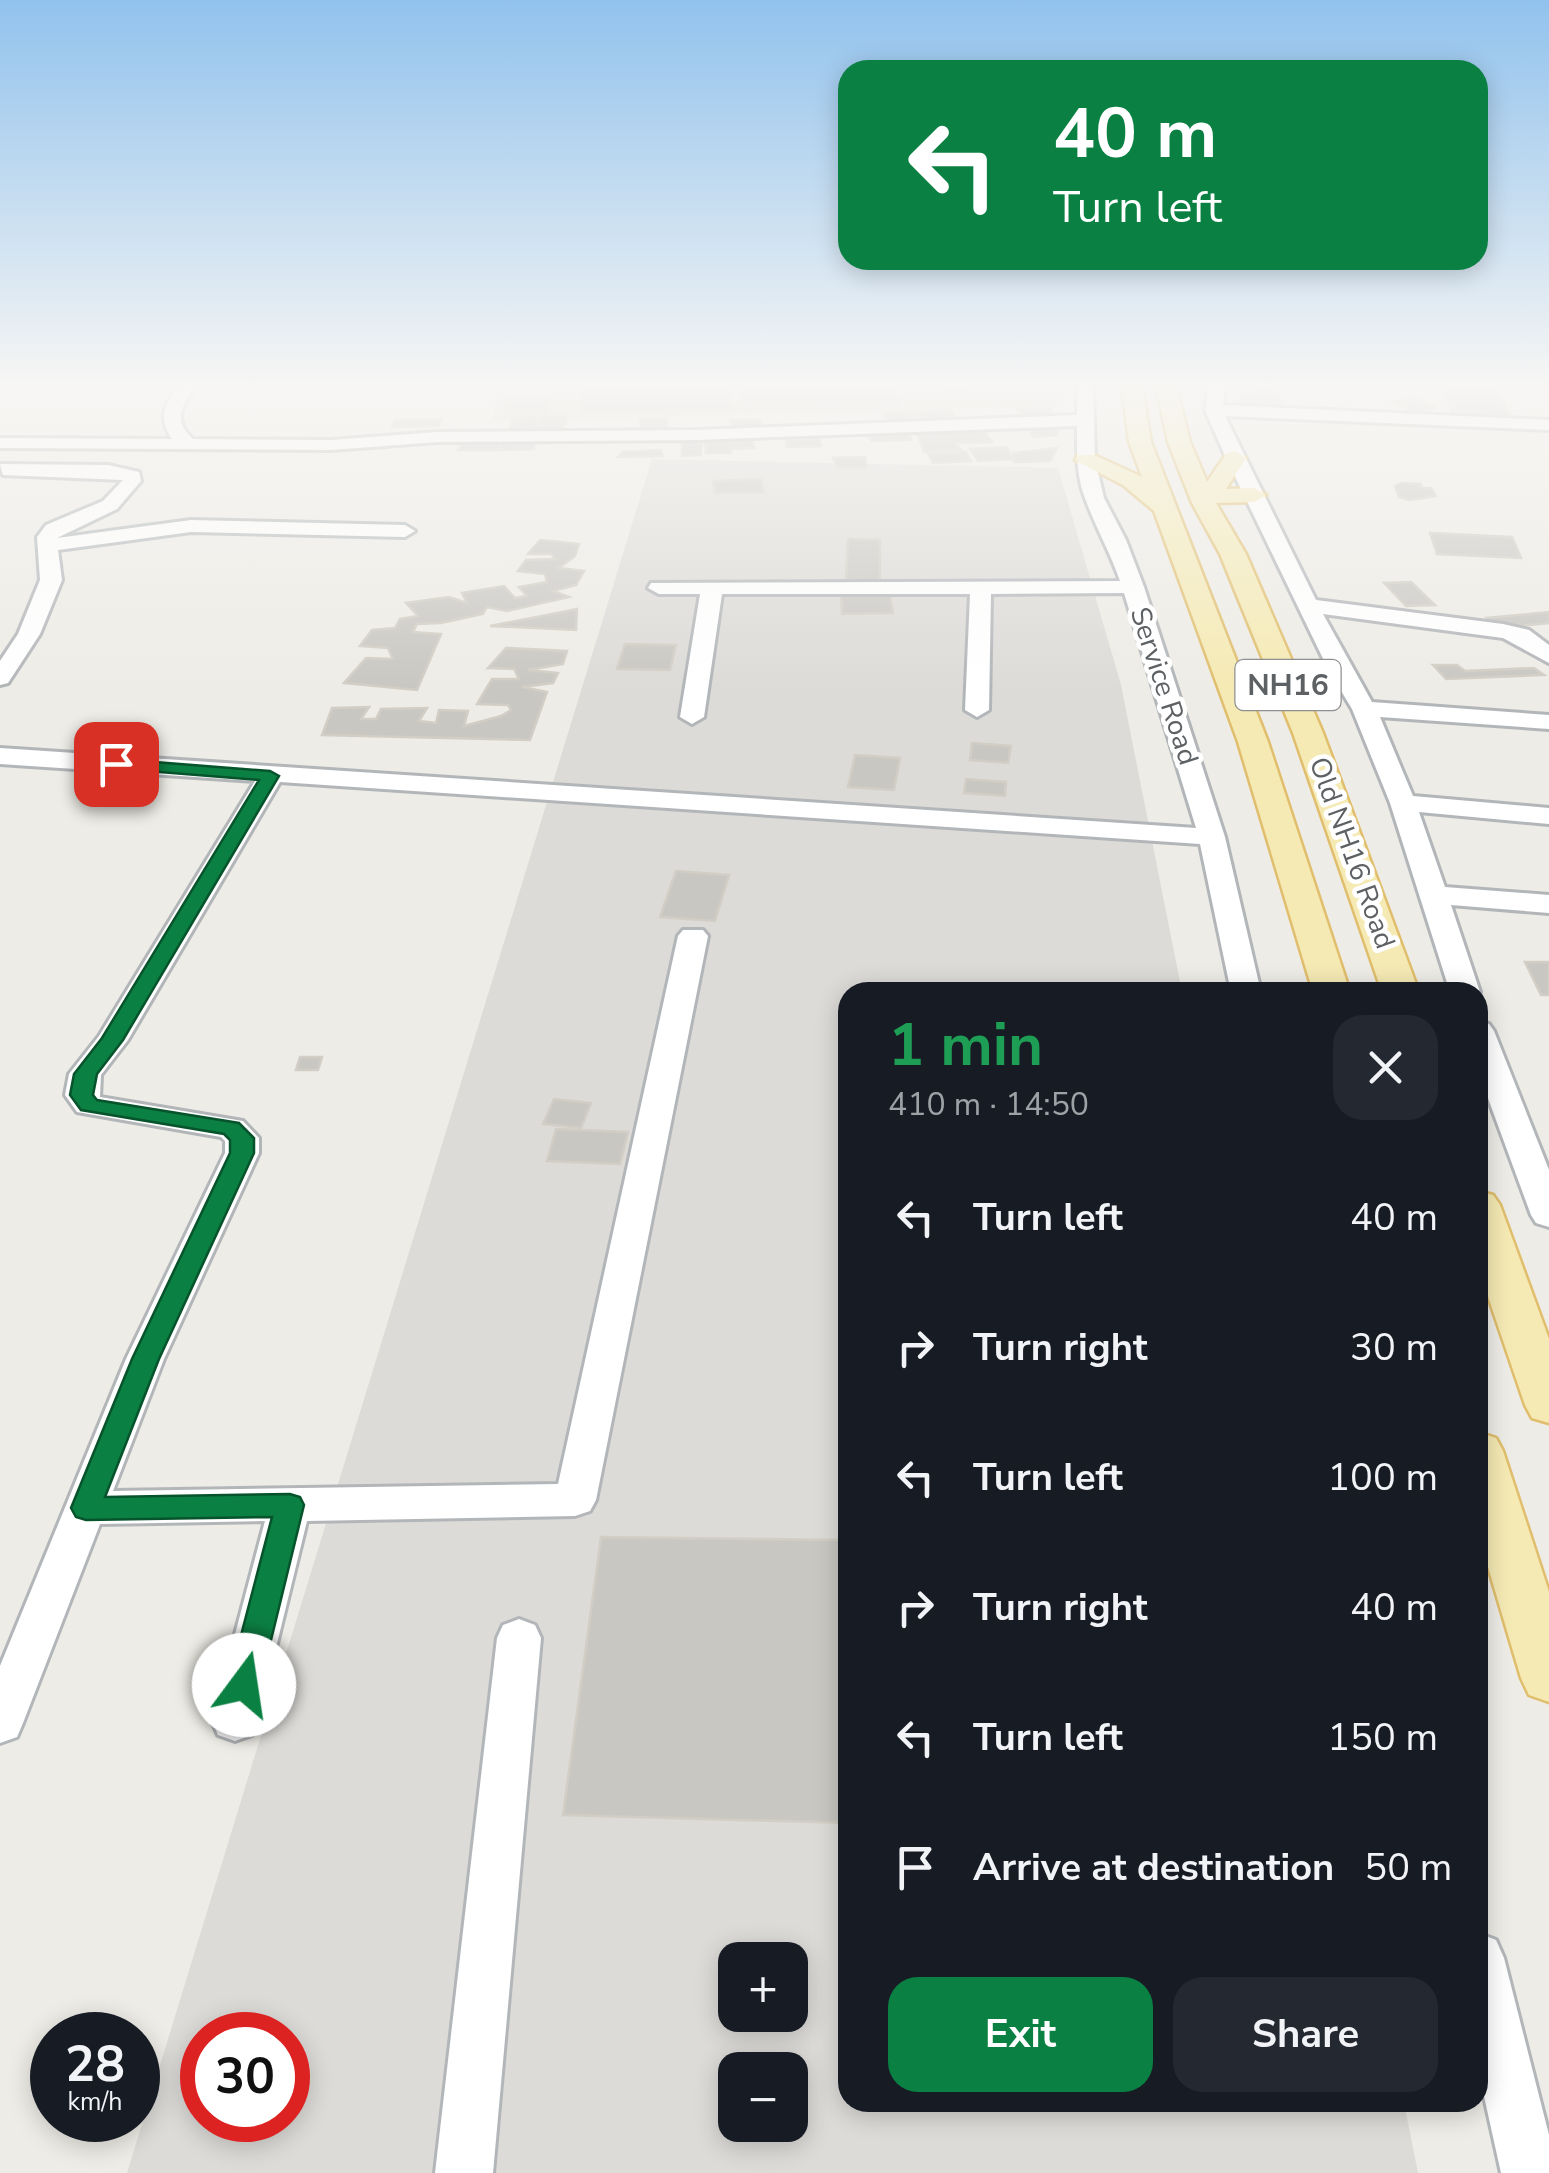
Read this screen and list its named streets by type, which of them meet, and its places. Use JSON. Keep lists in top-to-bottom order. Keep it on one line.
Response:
{"streets":{"main road":["NH16","Old NH16 Road"],"street":["Service Road"]},"page":{"turn":["40 m","Turn left"],"heading":["1 min","410 m · 14:50"],"list":[{"name":"Turn left","value":"40 m"},{"name":"Turn right","value":"30 m"},{"name":"Turn left","value":"100 m"},{"name":"Turn right","value":"40 m"},{"name":"Turn left","value":"150 m"},{"name":"Arrive at destination","value":"50 m"}],"map_buttons":["+","−"],"buttons":["Exit","Share"],"speed":"28 km/h","limit":"30"}}
